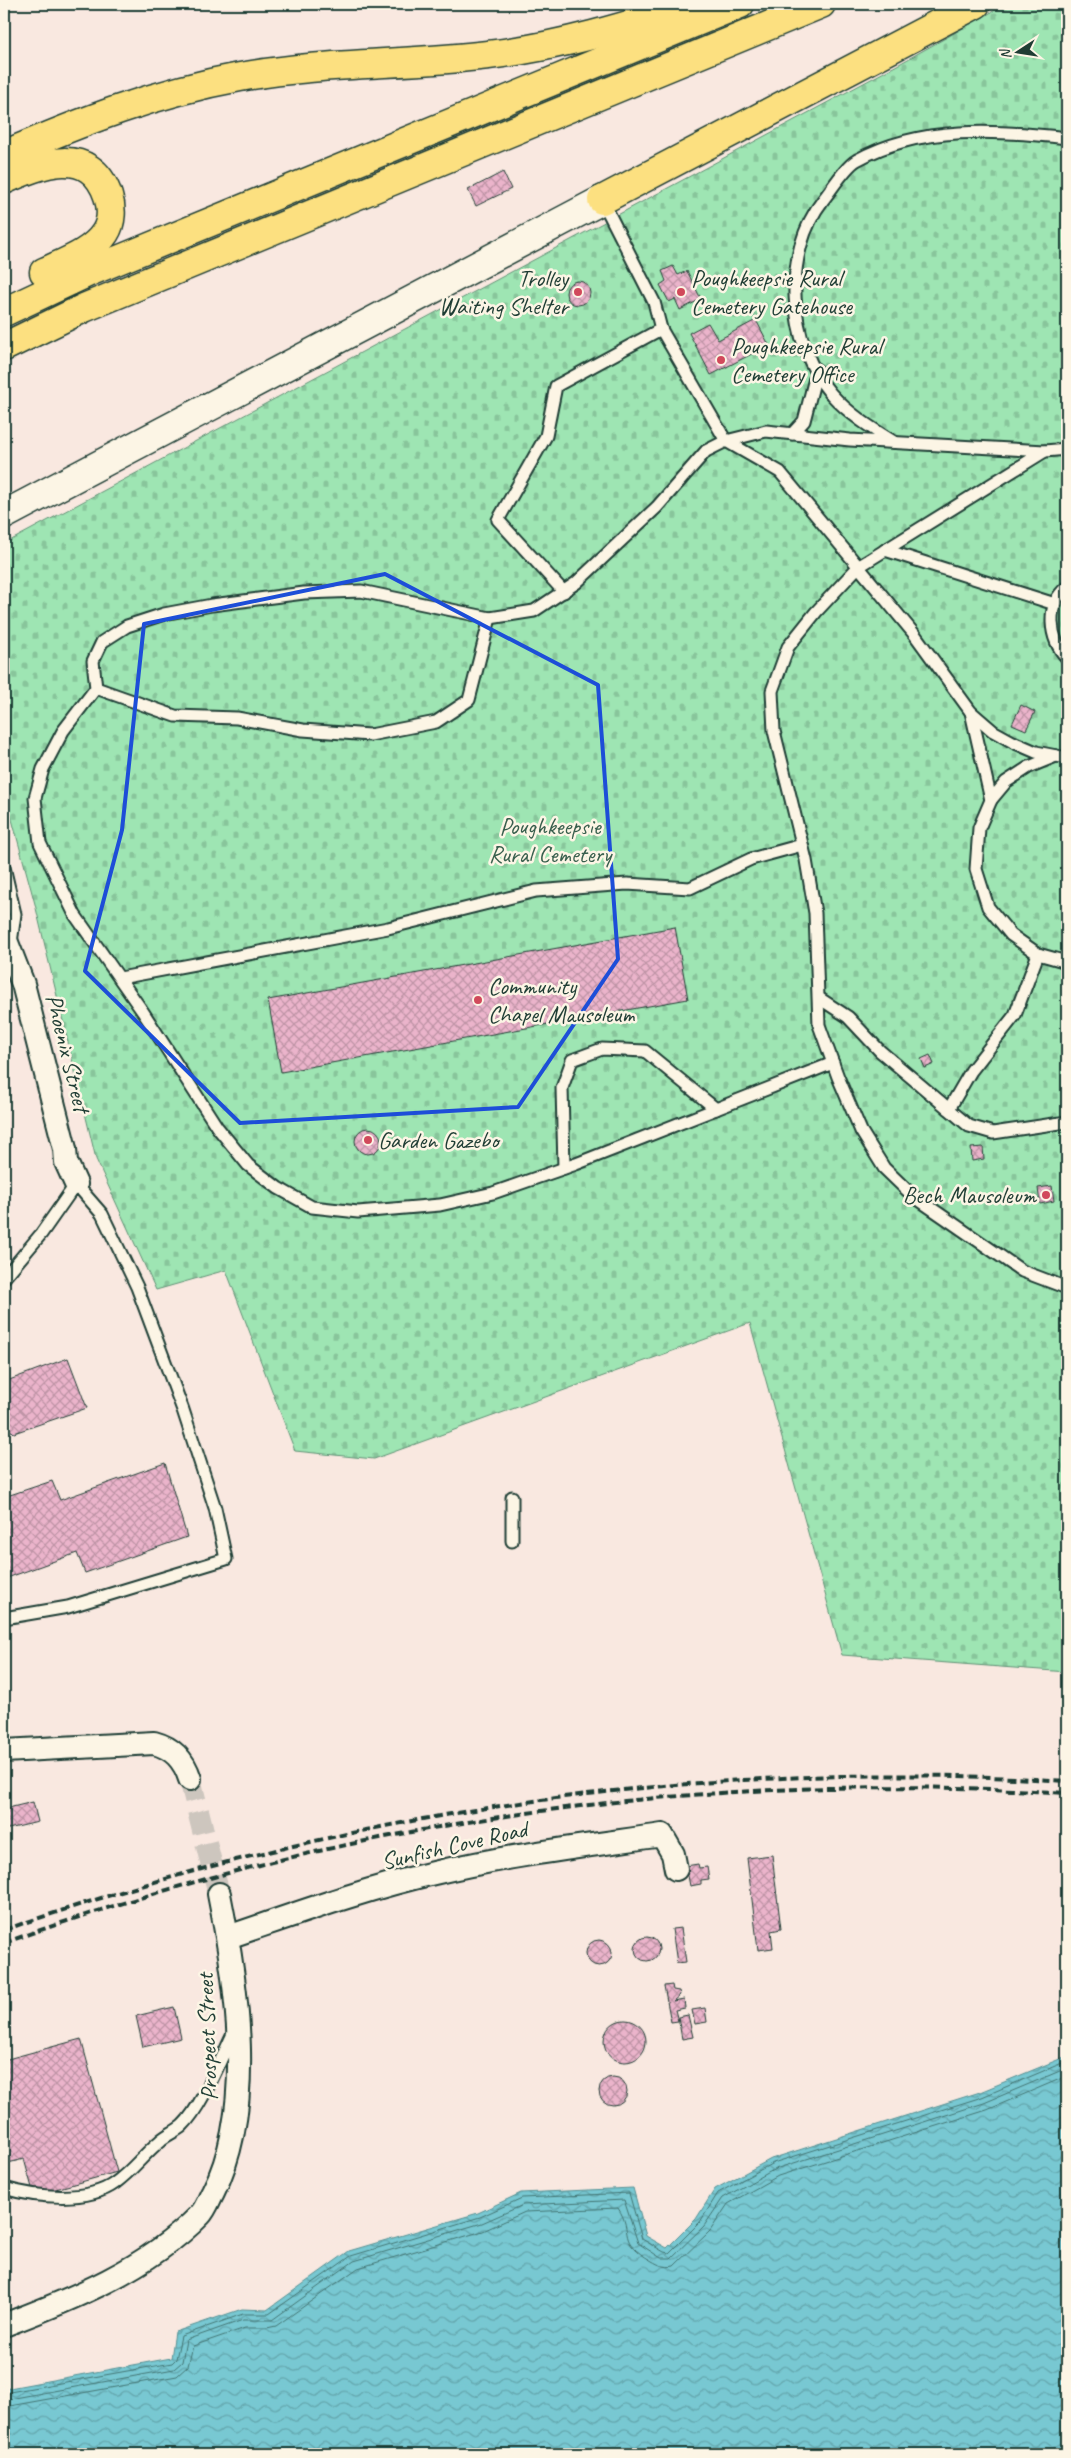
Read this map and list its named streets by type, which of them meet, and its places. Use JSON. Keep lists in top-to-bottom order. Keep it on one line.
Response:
{"streets":{"street":["Phoenix Street","Sunfish Cove Road","Prospect Street"]},"crossings":[["Sunfish Cove Road","Prospect Street"]],"parks":["Poughkeepsie Rural Cemetery"],"places":["Trolley Waiting Shelter","Poughkeepsie Rural Cemetery Gatehouse","Poughkeepsie Rural Cemetery Office","Community Chapel Mausoleum","Garden Gazebo","Bech Mausoleum"],"north":"left"}
